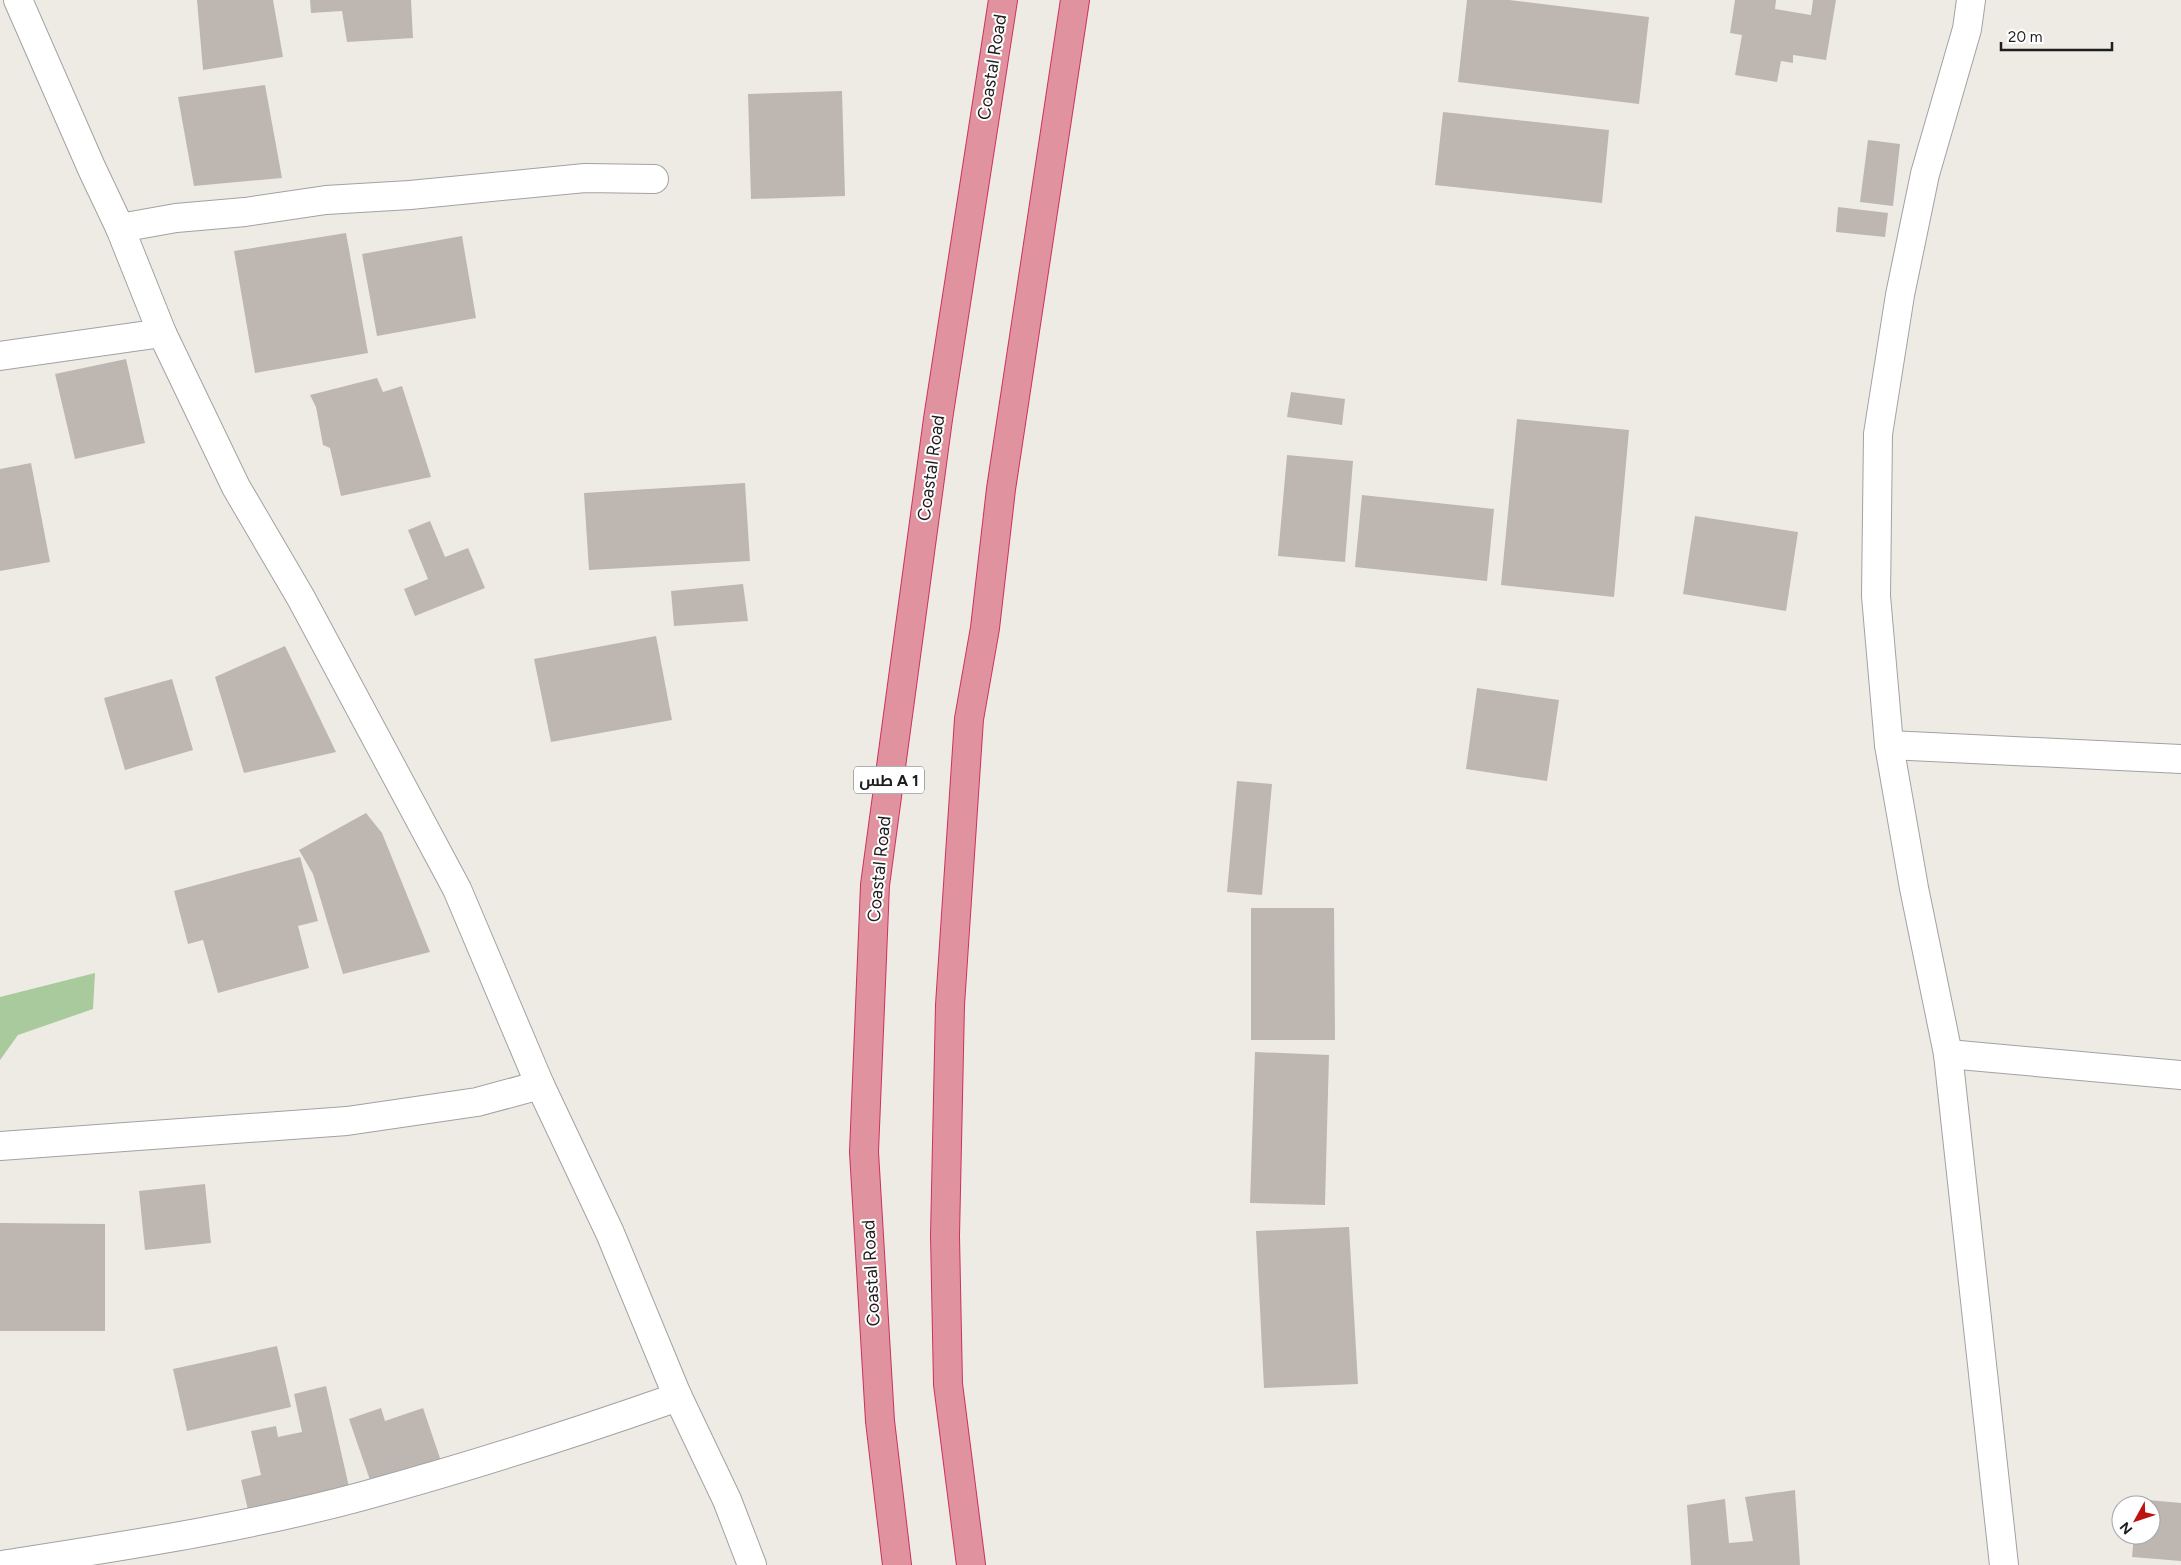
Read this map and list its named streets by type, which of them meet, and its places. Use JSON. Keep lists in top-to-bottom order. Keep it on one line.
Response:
{"streets":{"highway":["Coastal Road","طس A 1"]},"scale_bar":"20 m","north":"bottom left"}
